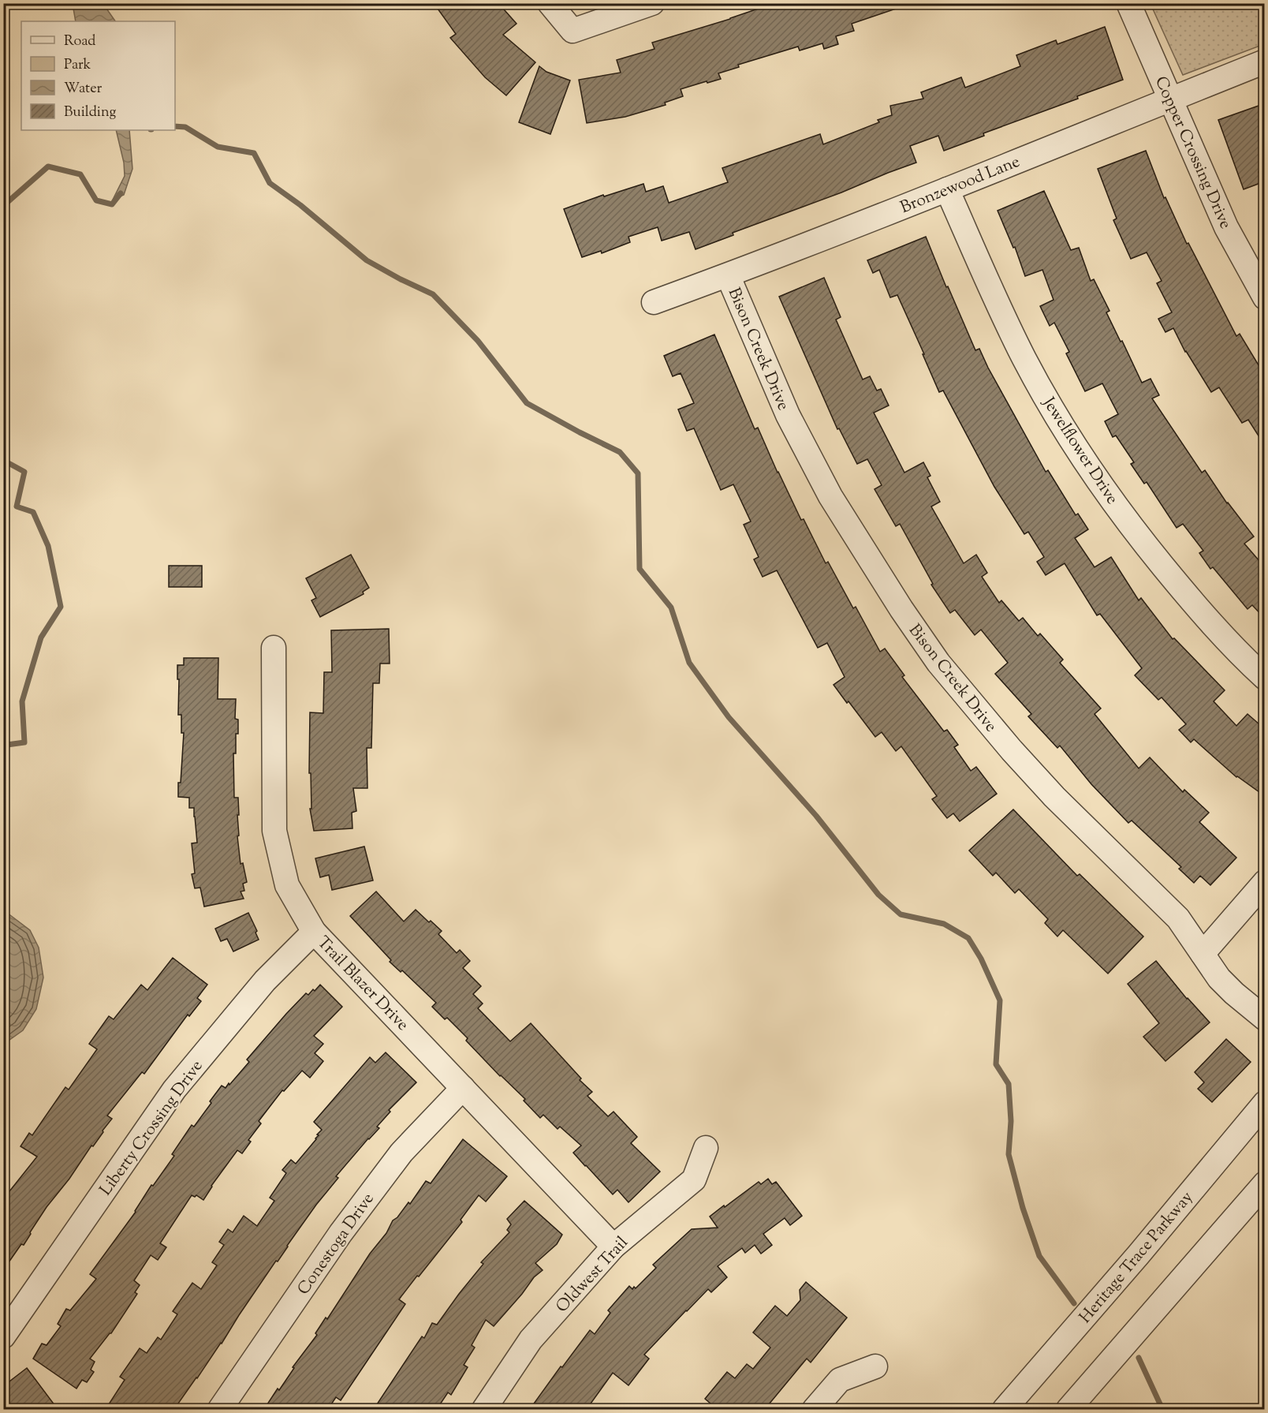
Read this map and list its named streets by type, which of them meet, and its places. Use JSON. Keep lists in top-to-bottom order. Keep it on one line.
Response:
{"streets":{"street":["Copper Crossing Drive","Bronzewood Lane","Bison Creek Drive","Jewelflower Drive","Trail Blazer Drive","Liberty Crossing Drive","Conestoga Drive","Heritage Trace Parkway","Oldwest Trail"]},"crossings":[["Copper Crossing Drive","Bronzewood Lane"],["Bronzewood Lane","Bison Creek Drive"],["Bronzewood Lane","Jewelflower Drive"],["Trail Blazer Drive","Liberty Crossing Drive"],["Trail Blazer Drive","Conestoga Drive"],["Trail Blazer Drive","Oldwest Trail"]],"legend":["Road","Park","Water","Building"]}
